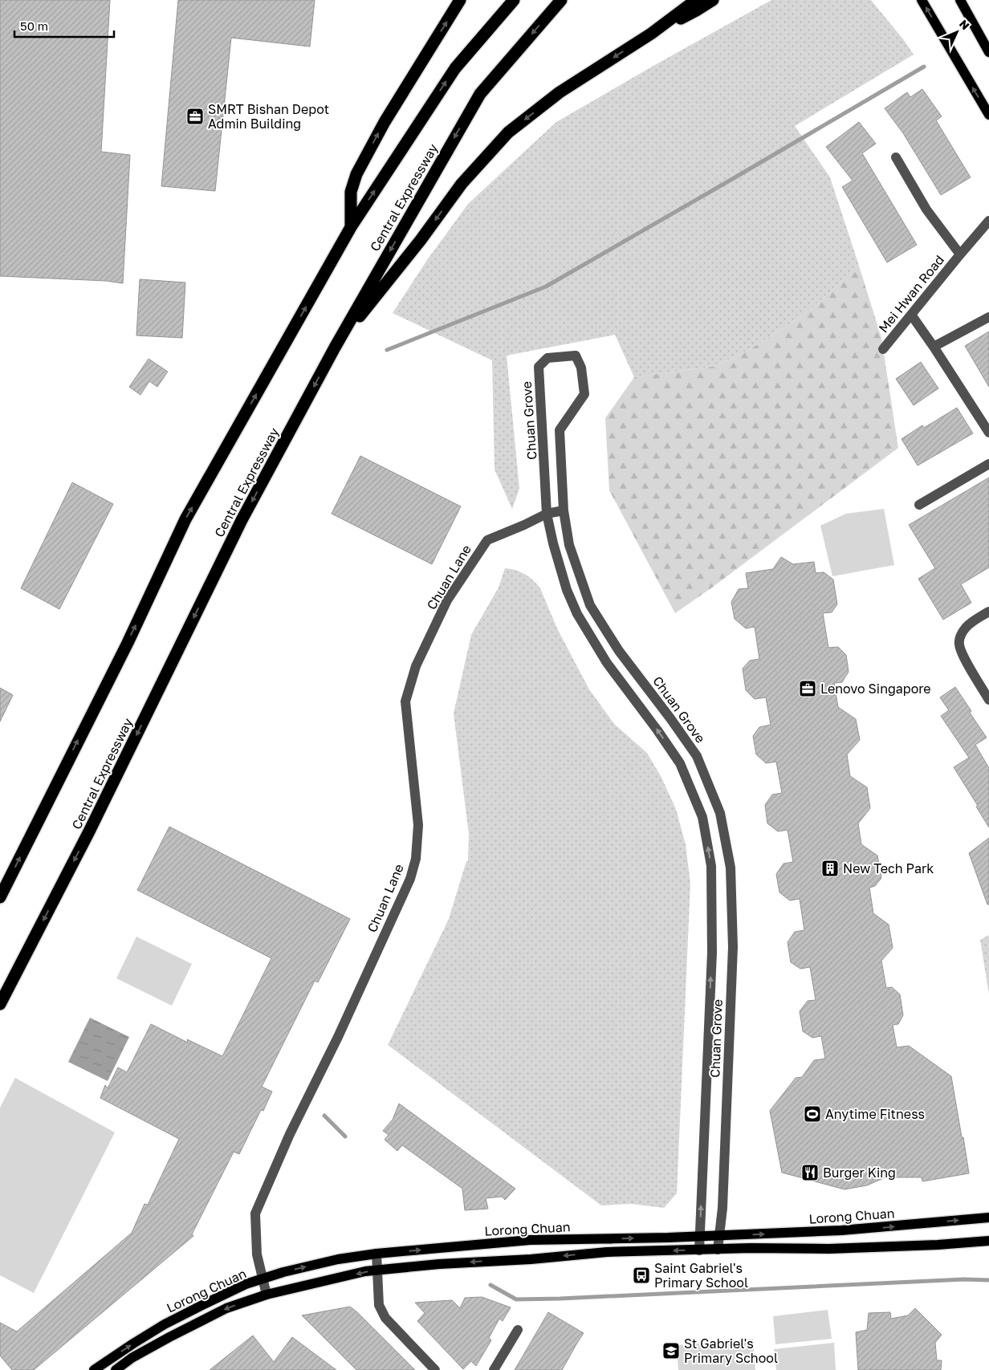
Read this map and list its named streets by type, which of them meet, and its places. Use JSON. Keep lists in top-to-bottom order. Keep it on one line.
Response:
{"streets":{"highway":["Central Expressway"],"main road":["Lorong Chuan"],"street":["Mei Hwan Road","Chuan Grove","Chuan Lane"]},"crossings":[["Chuan Grove","Chuan Lane"],["Chuan Grove","Lorong Chuan"],["Chuan Lane","Lorong Chuan"]],"places":{"office":["SMRT Bishan Depot Admin Building","Lenovo Singapore"],"building":["New Tech Park"],"sports":["Anytime Fitness"],"restaurant":["Burger King"],"bus stop":["Saint Gabriel's Primary School"],"school or university":["St Gabriel's Primary School"]},"scale_bar":"50 m","north":"top right"}
